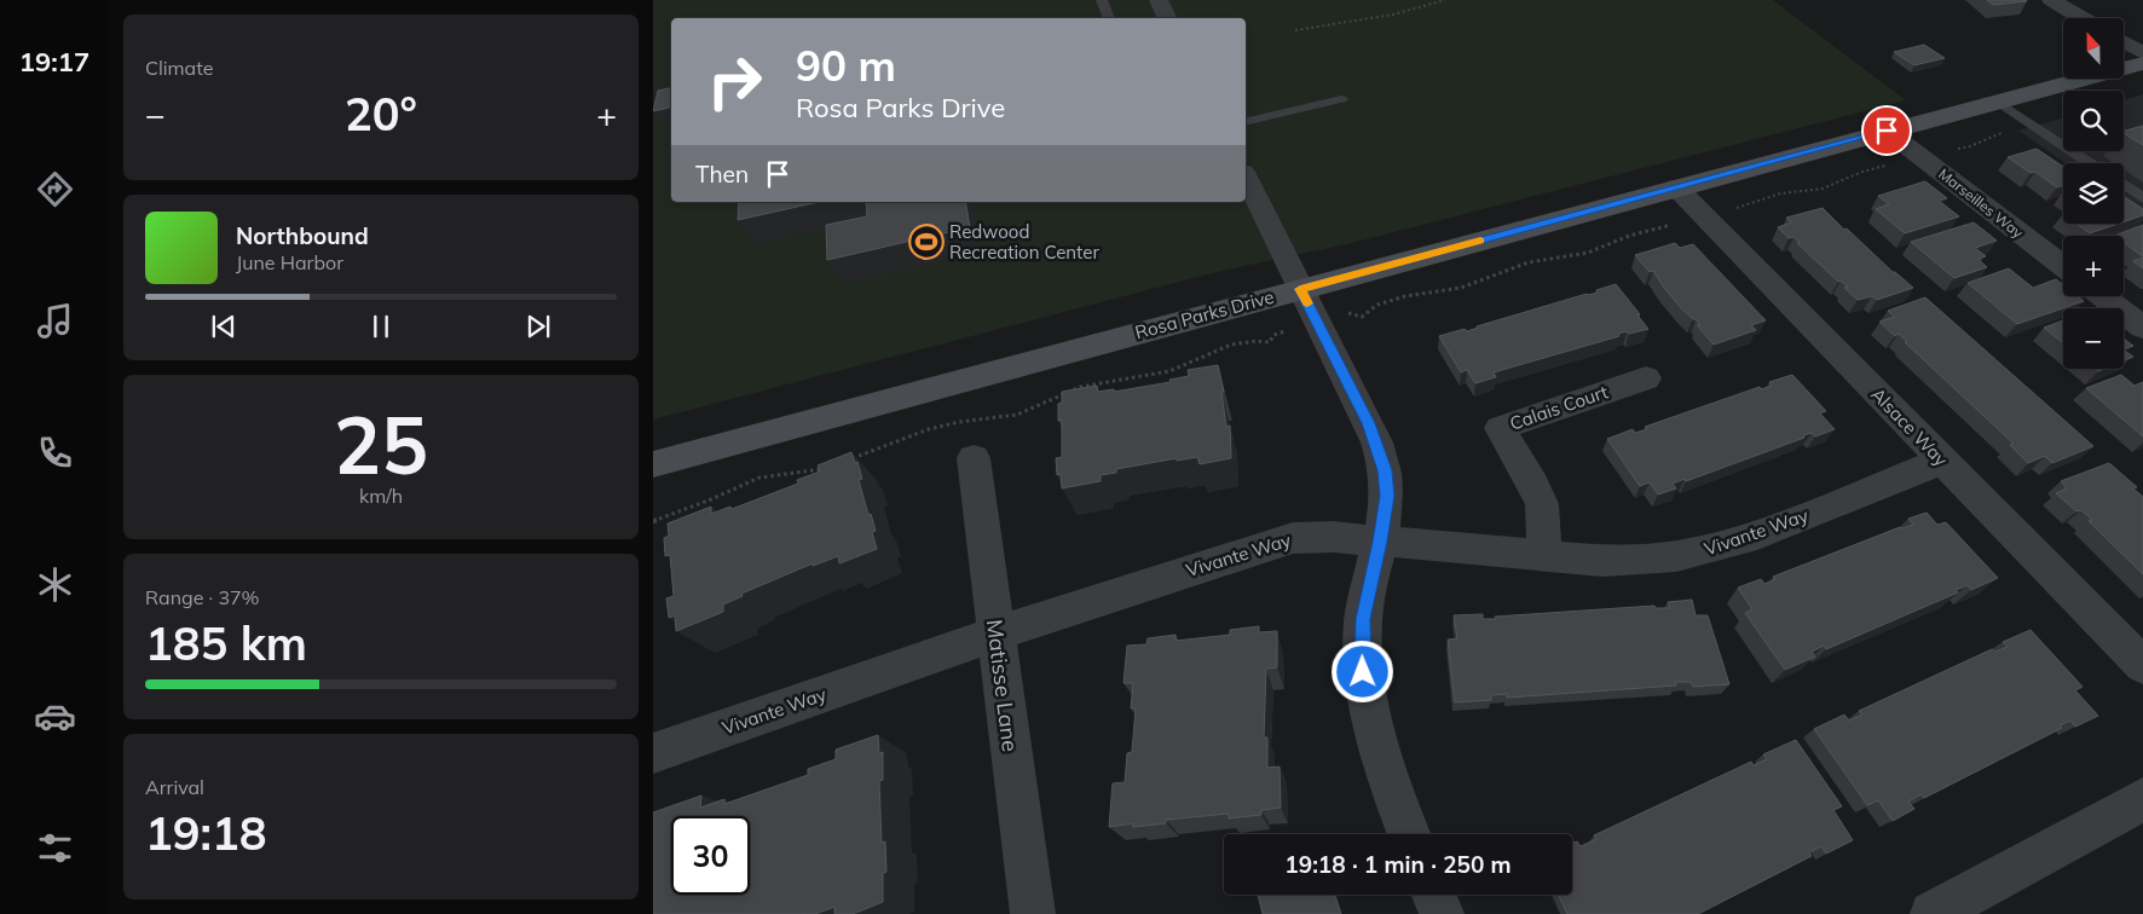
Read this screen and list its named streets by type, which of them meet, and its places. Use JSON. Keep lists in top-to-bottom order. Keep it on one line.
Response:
{"streets":{"street":["Marseilles Way","Rosa Parks Drive","Calais Court","Alsace Way","Vivante Way","Matisse Lane"]},"crossings":[["Marseilles Way","Rosa Parks Drive"],["Rosa Parks Drive","Alsace Way"],["Calais Court","Vivante Way"],["Alsace Way","Vivante Way"],["Vivante Way","Matisse Lane"]],"places":{"sports":["Redwood Recreation Center"]},"north":"top","page":{"tabs":"19:17","tile":["Climate",["25","km/h"],["Range · 37%","185 km"],["Arrival","19:18"]],"map_buttons":["+","−"],"turn":["90 m","Rosa Parks Drive"],"heat":["−","20°","+"],"then":"Then","song":["Northbound","June Harbor"],"limit":"30","trip":"19:18 · 1 min · 250 m"}}
